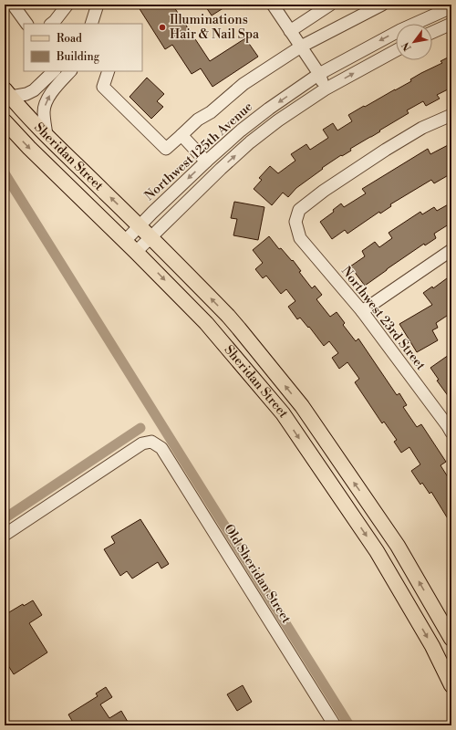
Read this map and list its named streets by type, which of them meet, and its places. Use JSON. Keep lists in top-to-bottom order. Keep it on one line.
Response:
{"streets":{"main road":["Sheridan Street"],"street":["Northwest 125th Avenue","Northwest 23rd Street","Old Sheridan Street"]},"crossings":[["Northwest 125th Avenue","Sheridan Street"]],"places":["Illuminations Hair & Nail Spa"],"legend":["Road","Building"],"north":"bottom left"}
